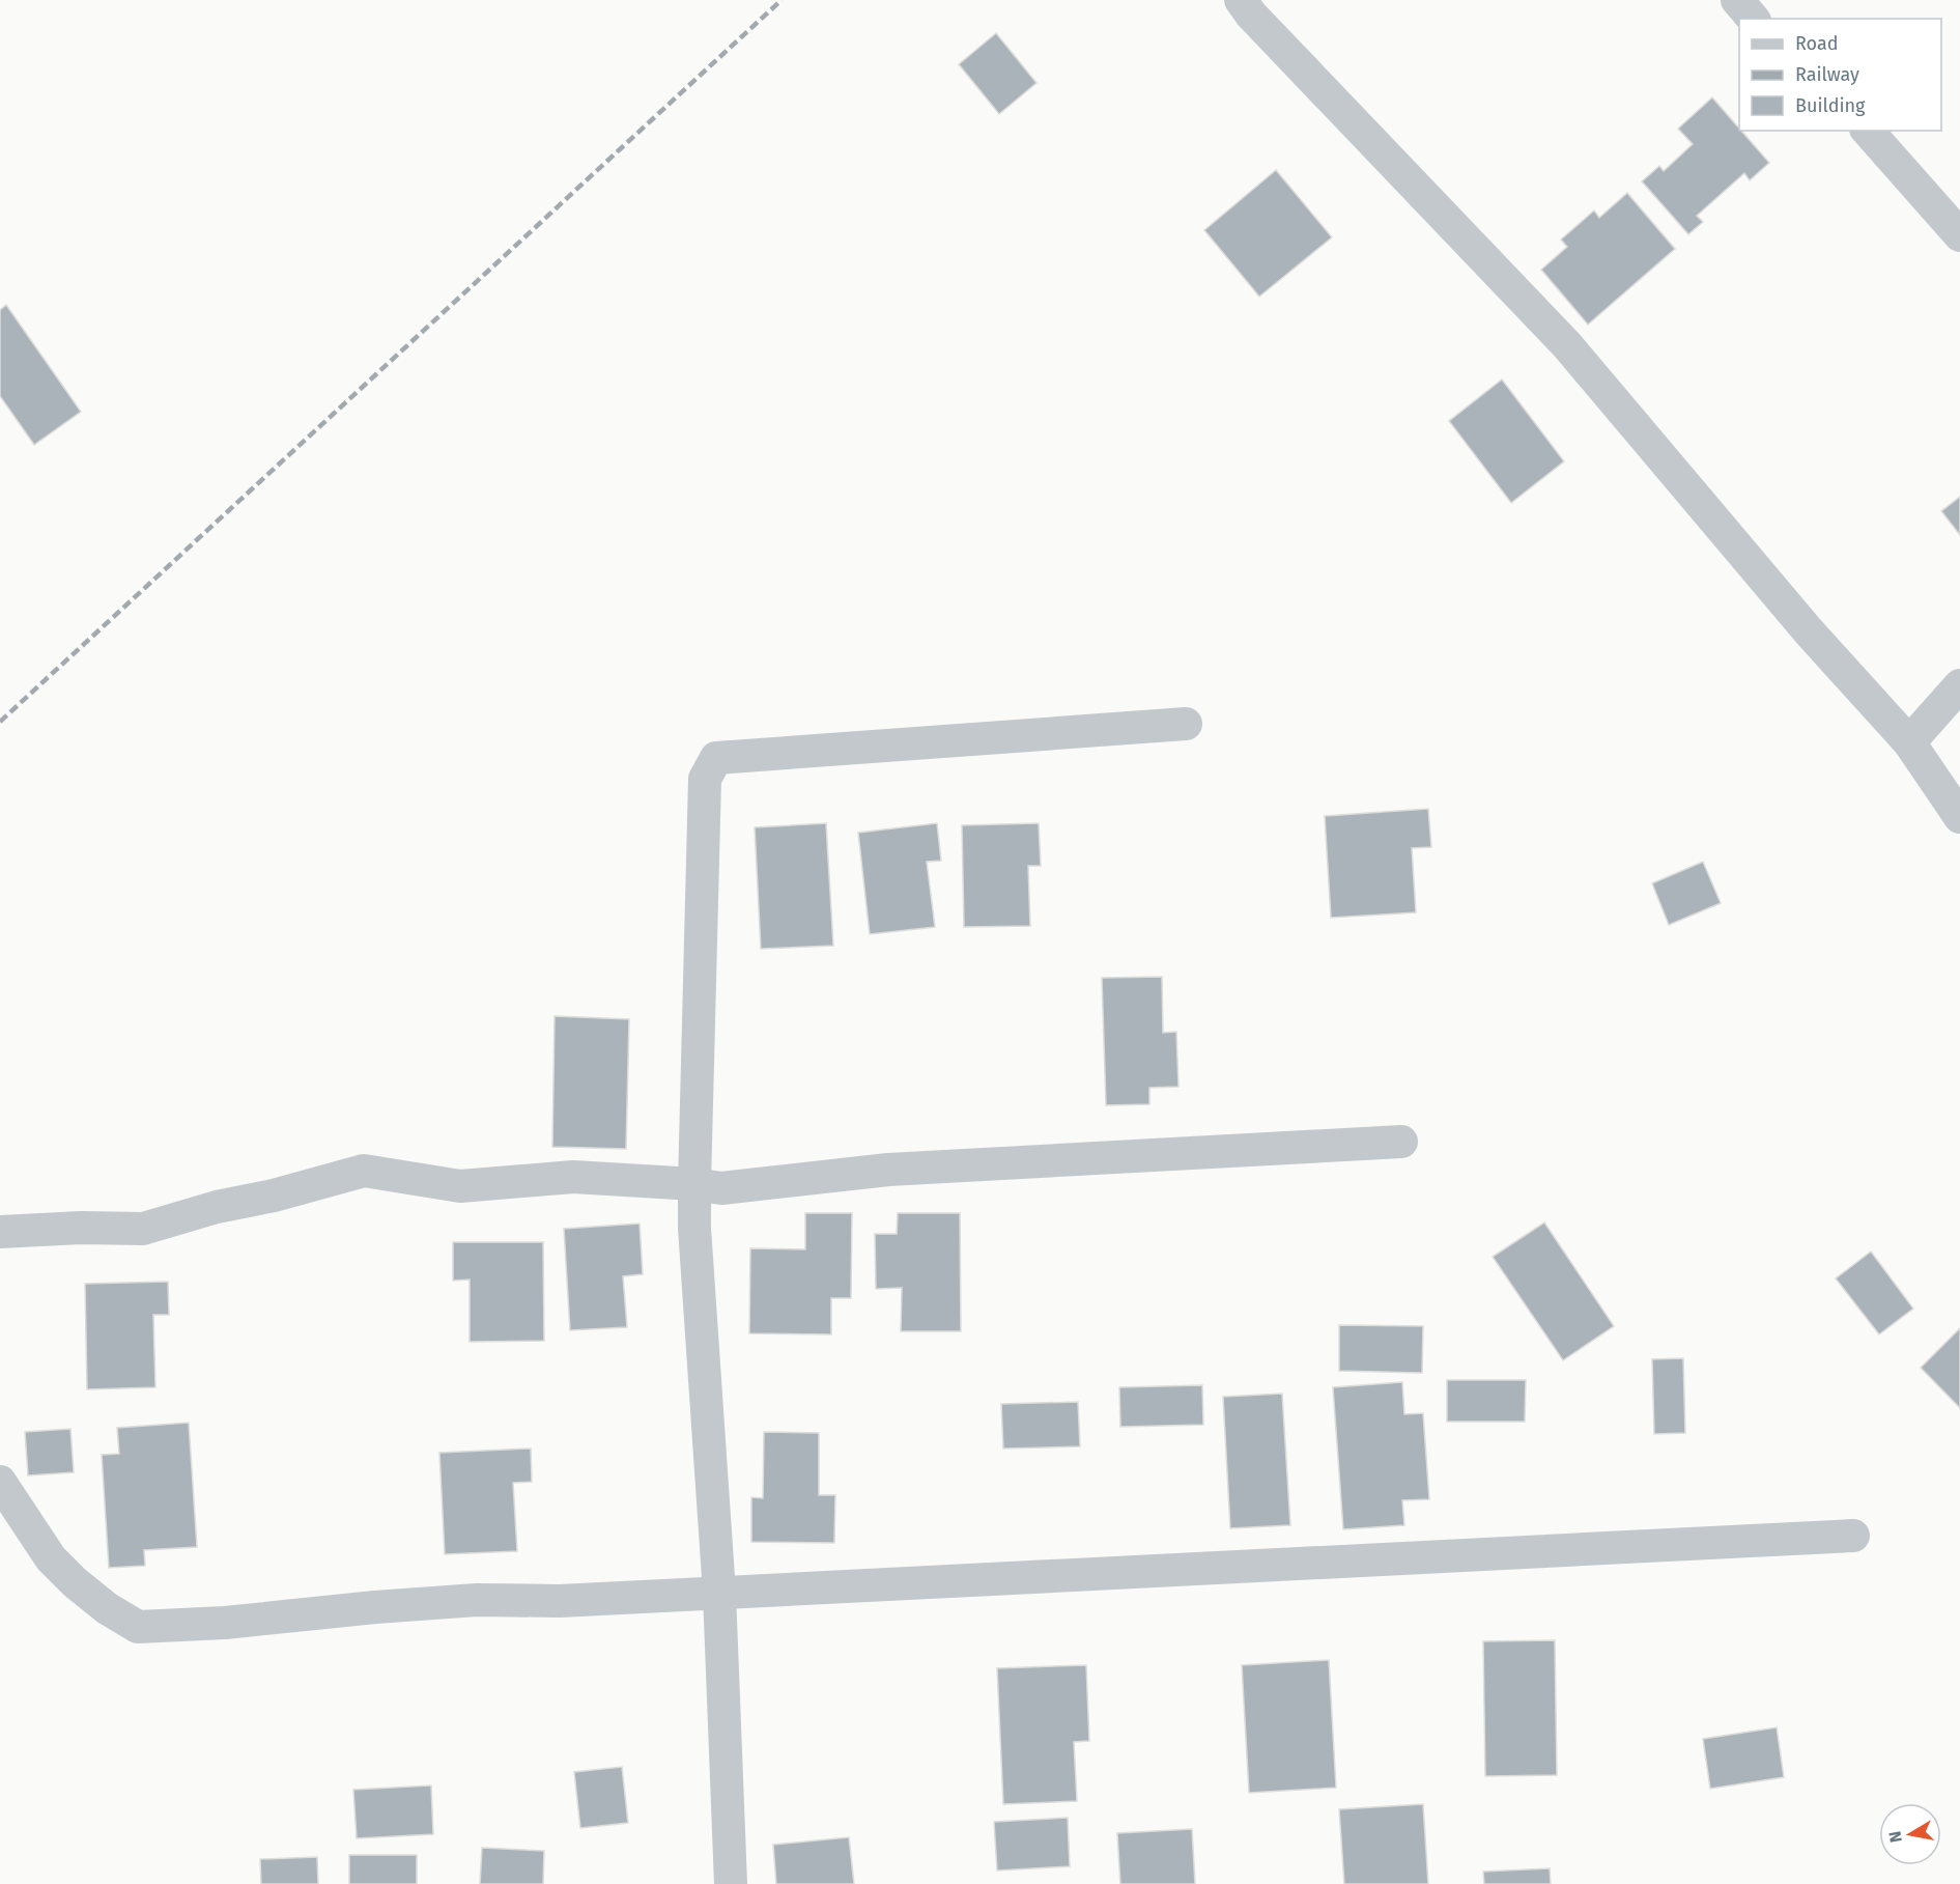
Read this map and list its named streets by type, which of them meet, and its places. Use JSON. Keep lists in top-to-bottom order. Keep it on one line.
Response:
{"legend":["Road","Railway","Building"],"north":"left"}
